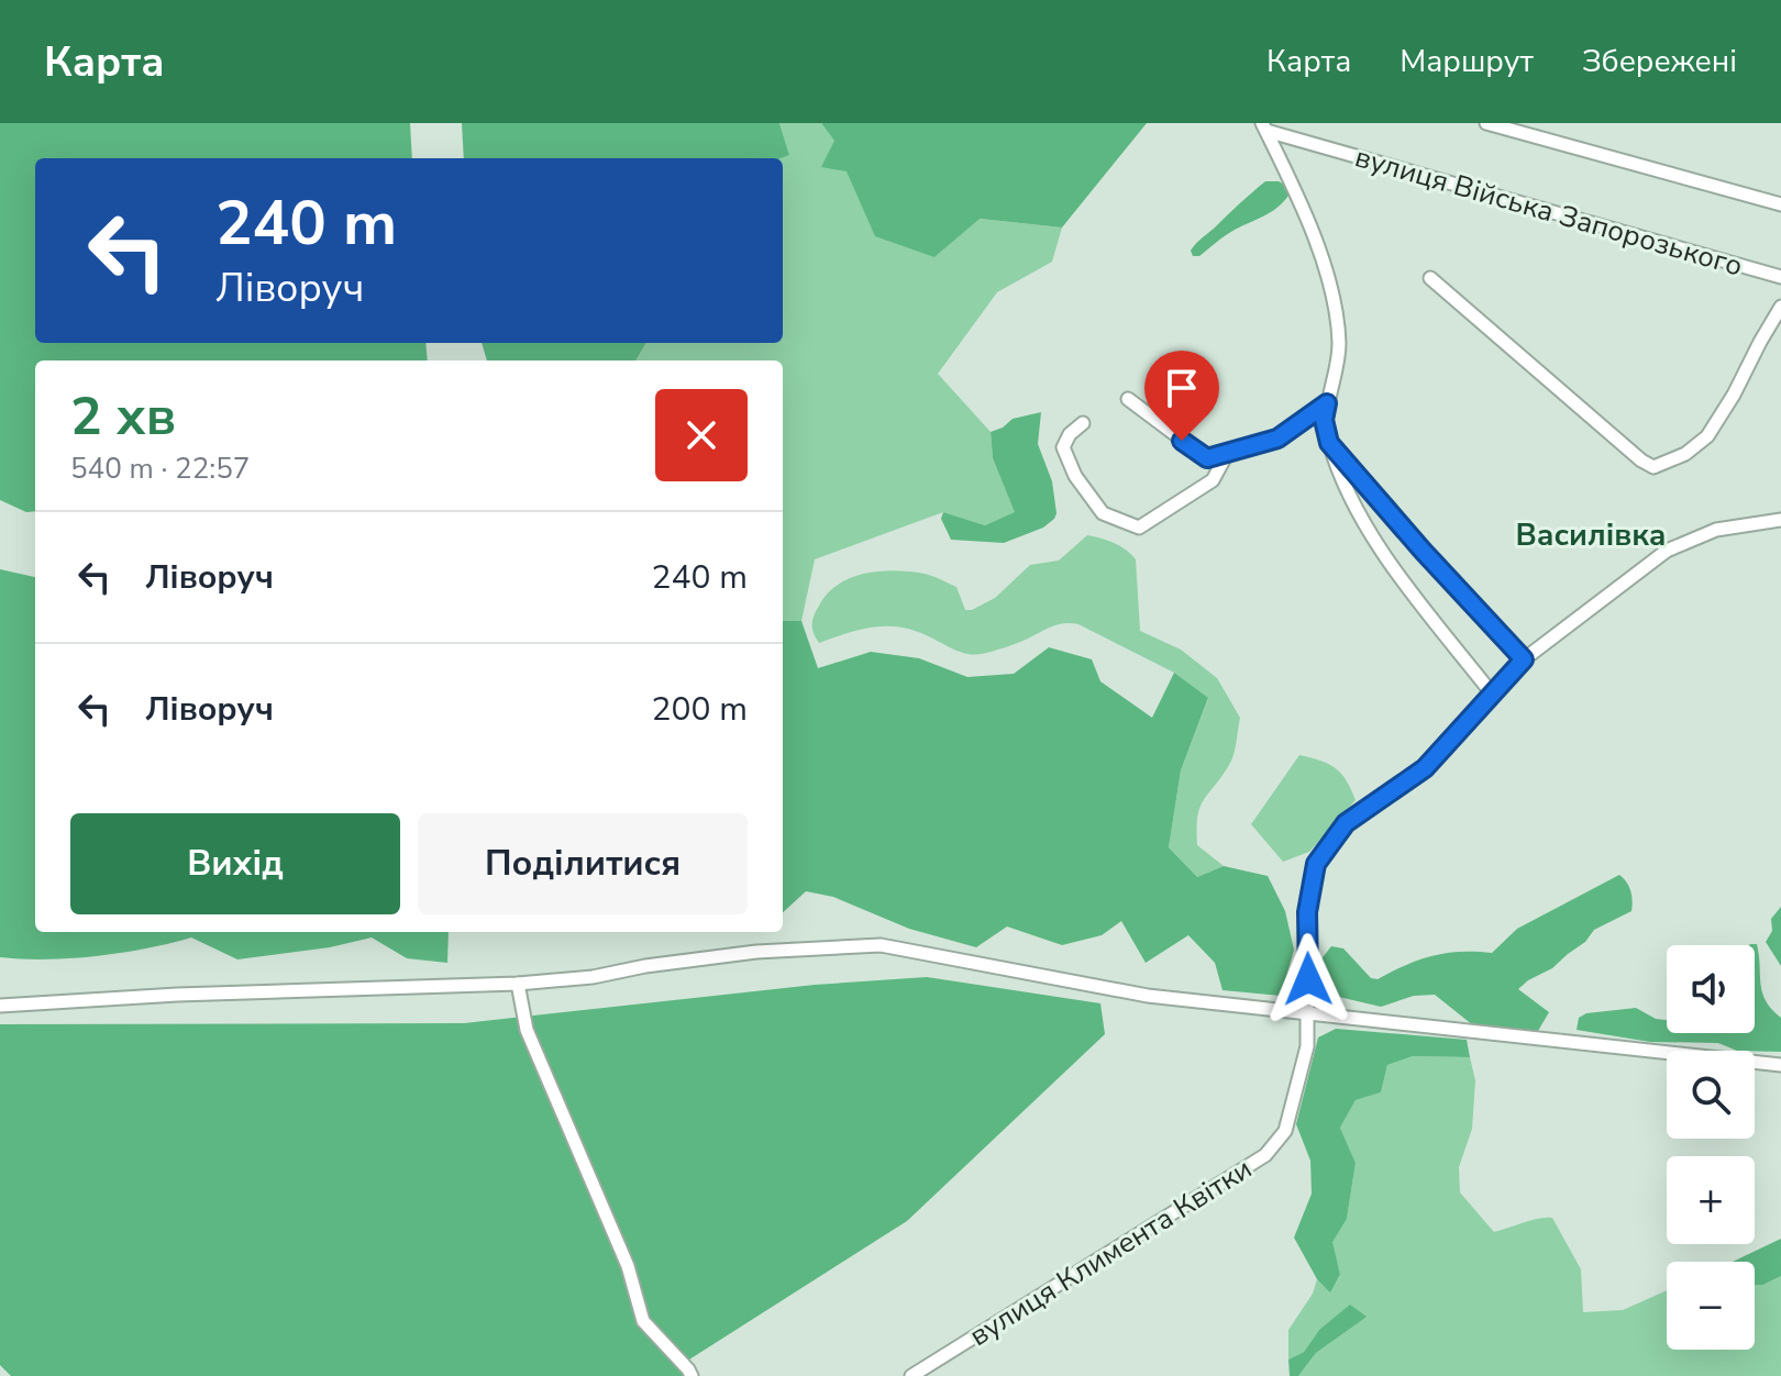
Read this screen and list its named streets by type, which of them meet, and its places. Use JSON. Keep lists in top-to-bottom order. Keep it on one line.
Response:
{"streets":{"street":["вулиця Війська Запорозького","вулиця Климента Квітки"]},"districts":["Василівка"],"page":{"header":"Карта","nav":["Карта","Маршрут","Збережені"],"turn":["240 m","Ліворуч"],"heading":["2 хв","540 m · 22:57"],"list":[{"name":"Ліворуч","value":"240 m"},{"name":"Ліворуч","value":"200 m"}],"buttons":["Вихід","Поділитися"],"map_buttons":["+","−"]}}
